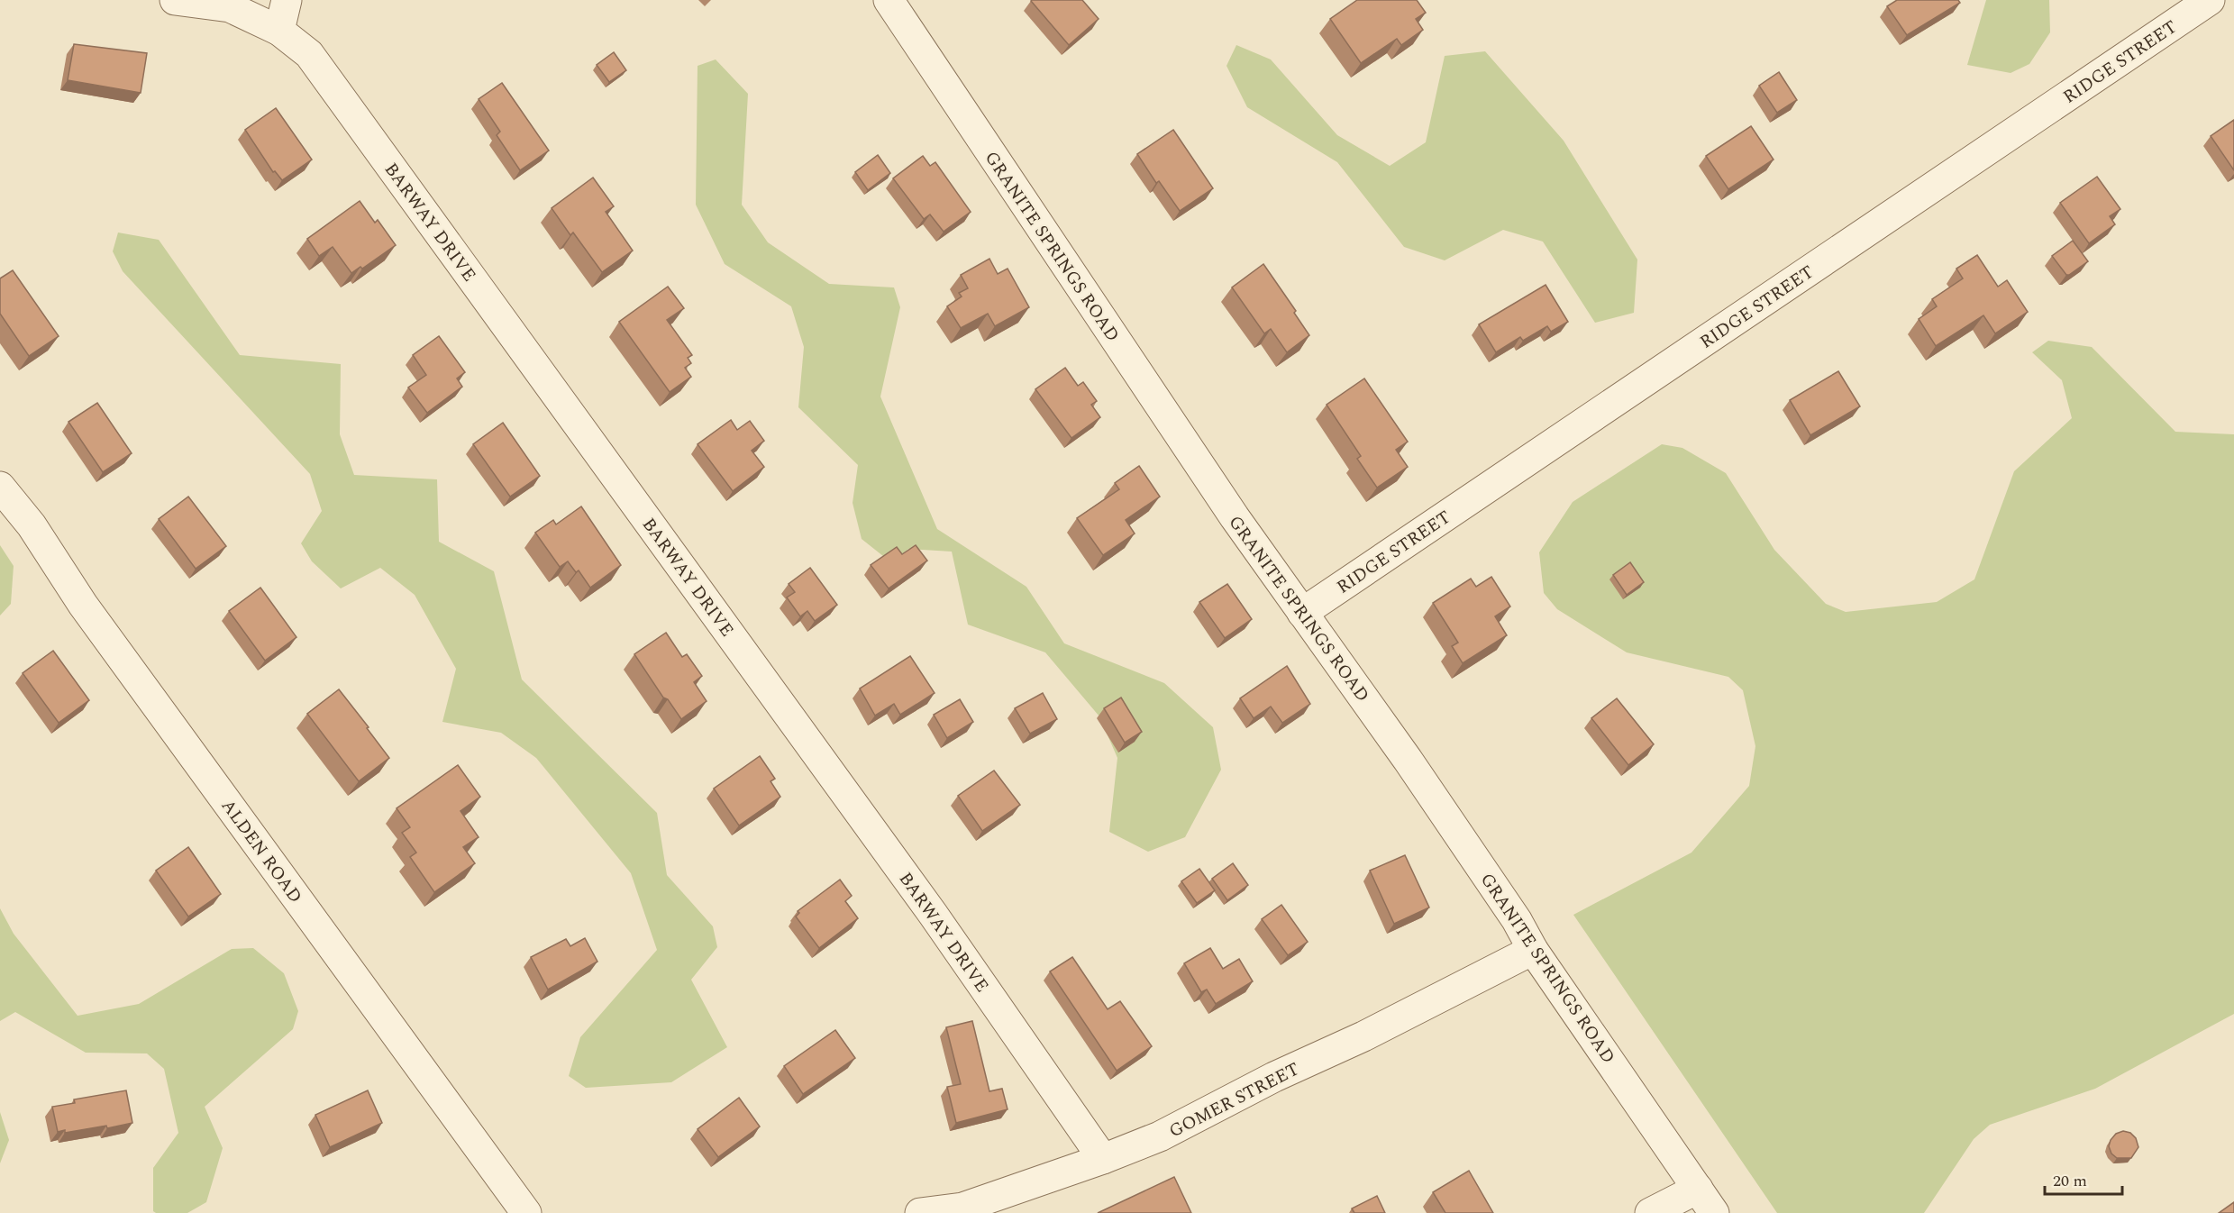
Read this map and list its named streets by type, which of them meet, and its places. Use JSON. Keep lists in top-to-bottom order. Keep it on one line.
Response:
{"streets":{"street":["RIDGE STREET","BARWAY DRIVE","GRANITE SPRINGS ROAD","ALDEN ROAD","GOMER STREET"]},"crossings":[["RIDGE STREET","GRANITE SPRINGS ROAD"],["BARWAY DRIVE","GOMER STREET"],["GRANITE SPRINGS ROAD","GOMER STREET"]],"scale_bar":"20 m"}
